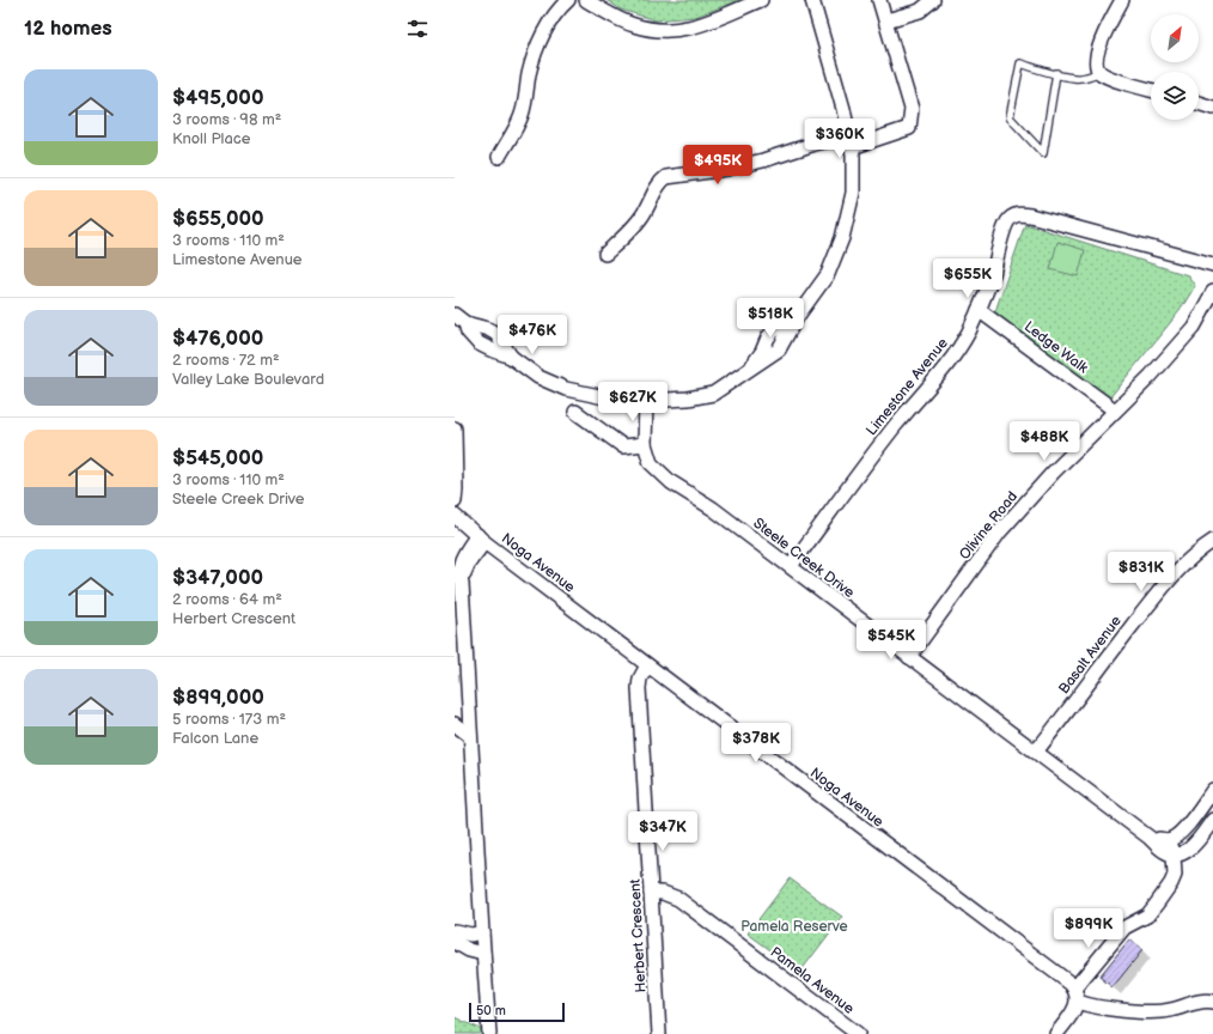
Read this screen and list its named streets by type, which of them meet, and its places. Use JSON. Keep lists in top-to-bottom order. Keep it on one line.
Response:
{"streets":{"street":["Ledge Walk","Limestone Avenue","Olivine Road","Steele Creek Drive","Noga Avenue","Basalt Avenue","Herbert Crescent","Pamela Avenue"]},"crossings":[["Ledge Walk","Limestone Avenue"],["Ledge Walk","Olivine Road"],["Limestone Avenue","Steele Creek Drive"],["Olivine Road","Steele Creek Drive"],["Steele Creek Drive","Basalt Avenue"],["Noga Avenue","Herbert Crescent"],["Herbert Crescent","Pamela Avenue"]],"parks":["Pamela Reserve"],"scale_bar":"50 m","north":"top right","page":{"heading":"12 homes","list":[{"name":"$495,000","note":"3 rooms · 98 m² · Knoll Place"},{"name":"$655,000","note":"3 rooms · 110 m² · Limestone Avenue"},{"name":"$476,000","note":"2 rooms · 72 m² · Valley Lake Boulevard"},{"name":"$545,000","note":"3 rooms · 110 m² · Steele Creek Drive"},{"name":"$347,000","note":"2 rooms · 64 m² · Herbert Crescent"},{"name":"$899,000","note":"5 rooms · 173 m² · Falcon Lane"}],"price":["$360K","$495K","$655K","$518K","$476K","$627K","$488K","$831K","$545K","$378K","$347K","$899K"],"scale":"50 m"}}
